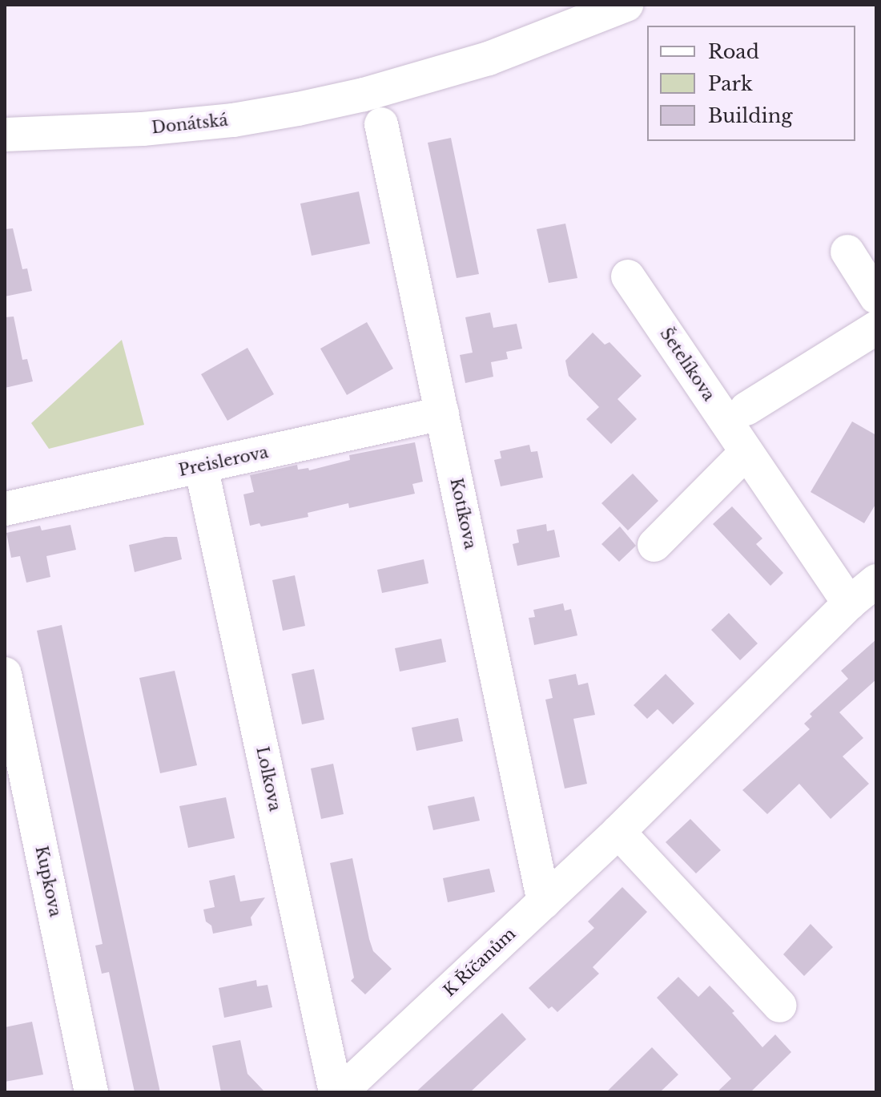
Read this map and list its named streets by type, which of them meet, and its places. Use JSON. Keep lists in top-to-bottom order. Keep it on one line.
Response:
{"streets":{"street":["Donátská","Šetelíkova","Preislerova","Kotíkova","Lolkova","Kupkova","K Říčanům"]},"crossings":[["Šetelíkova","K Říčanům"],["Preislerova","Kotíkova"],["Preislerova","Lolkova"],["Kotíkova","K Říčanům"],["Lolkova","K Říčanům"]],"legend":["Road","Park","Building"]}
